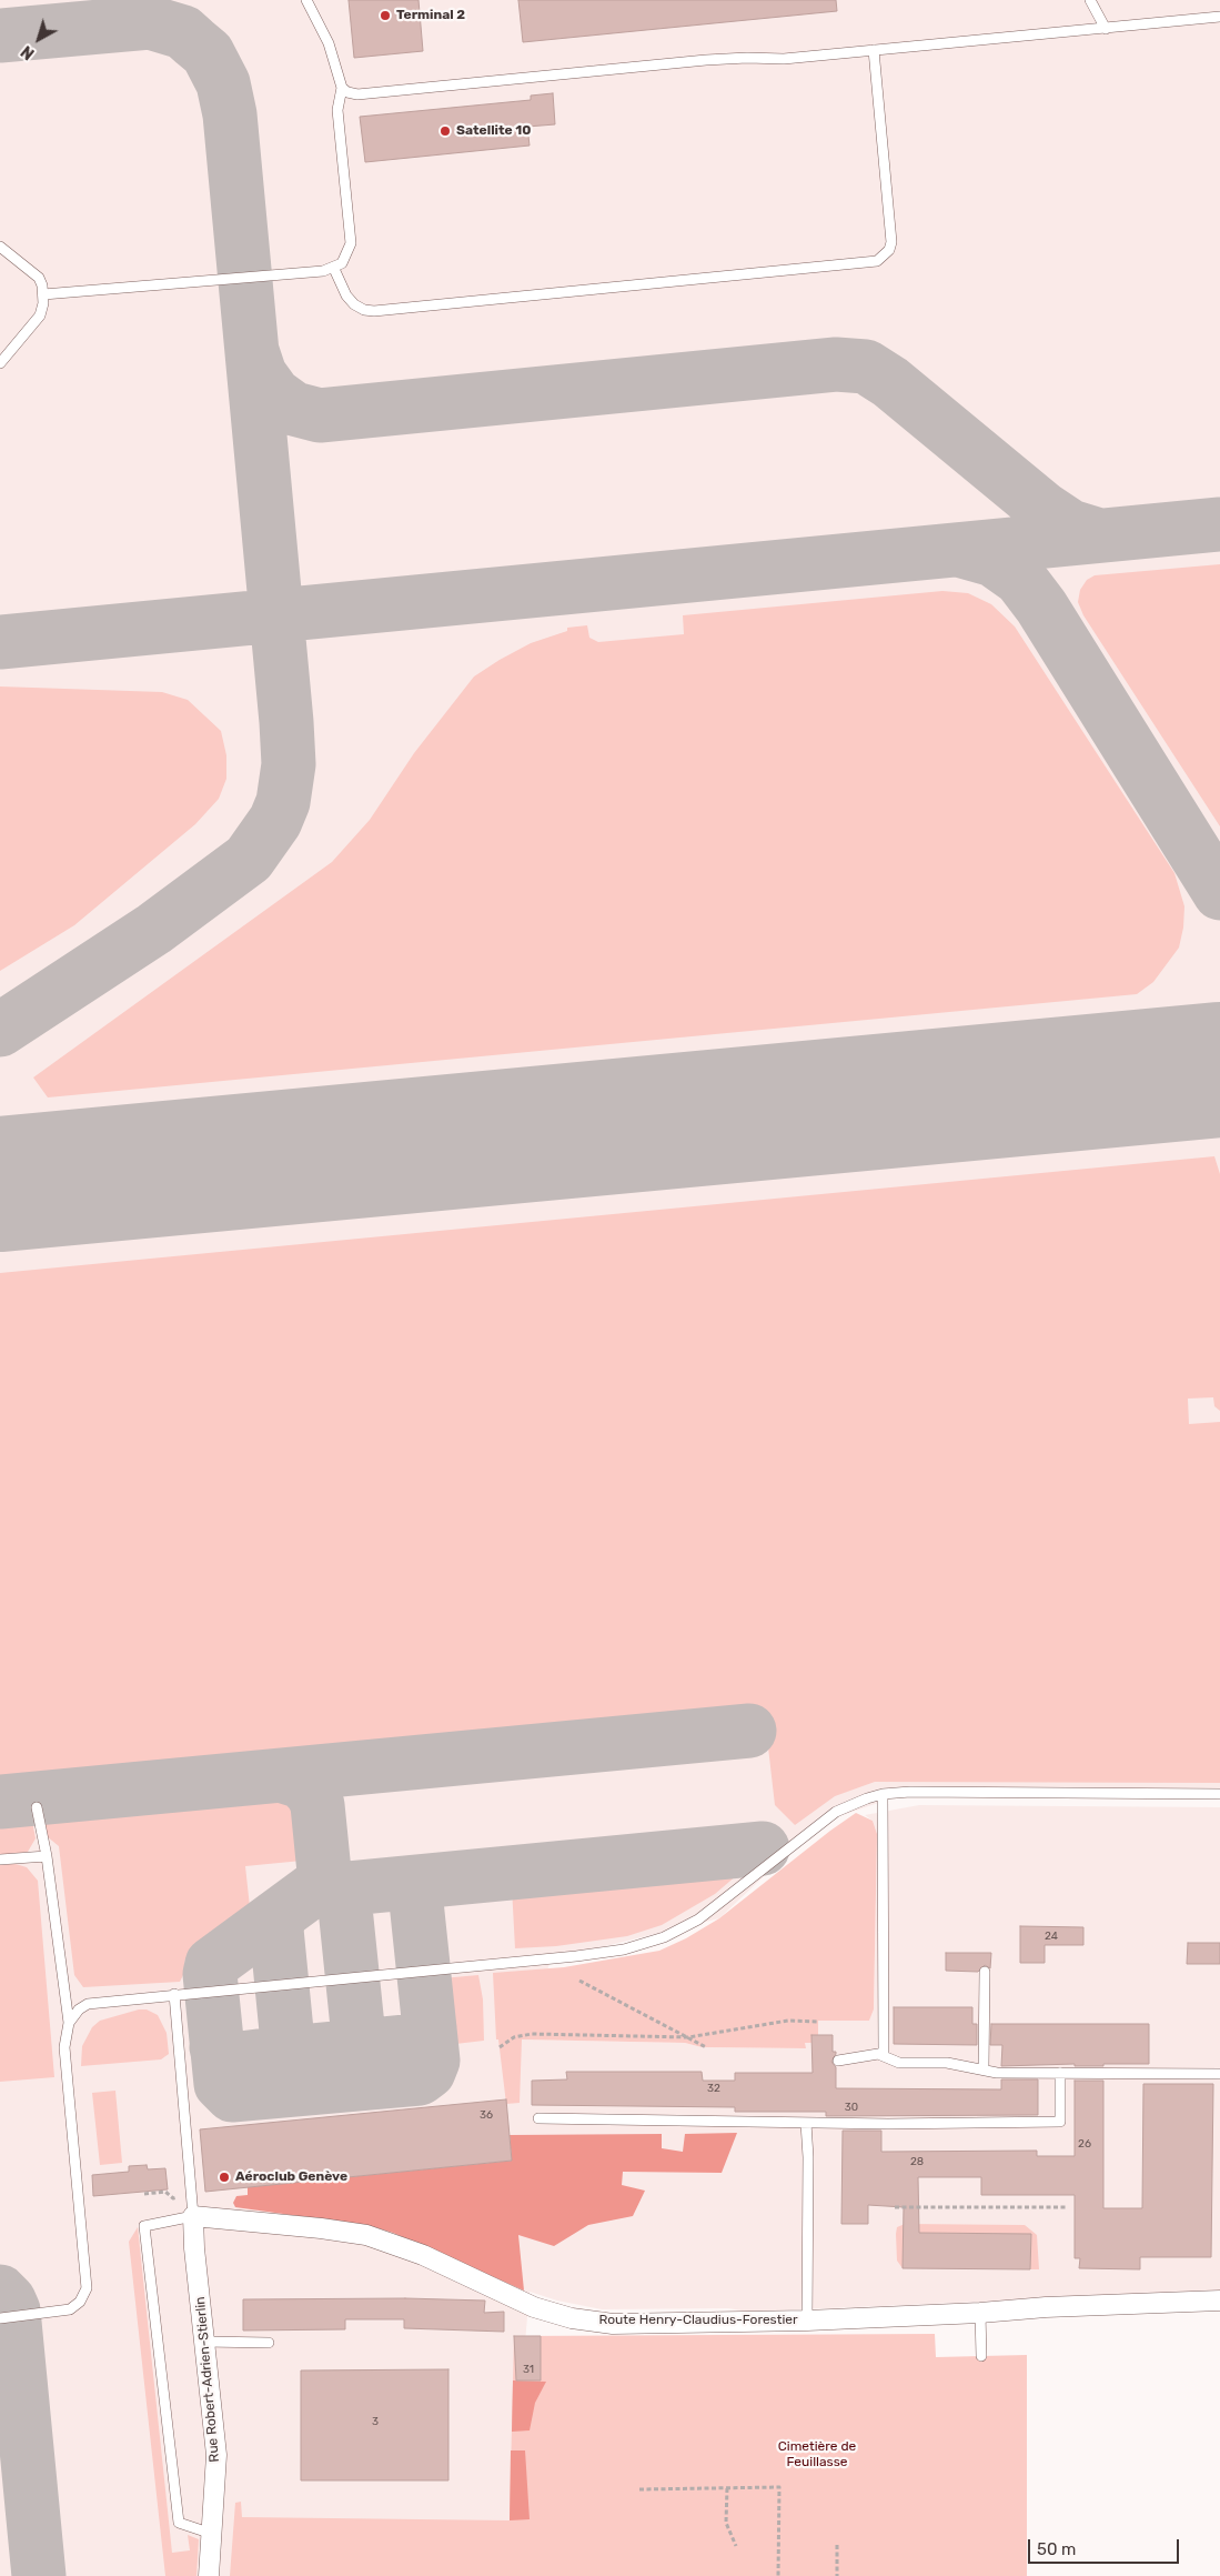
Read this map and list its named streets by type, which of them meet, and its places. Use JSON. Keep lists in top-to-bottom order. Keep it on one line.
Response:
{"streets":{"street":["Route Henry-Claudius-Forestier","Rue Robert-Adrien-Stierlin"]},"crossings":[["Route Henry-Claudius-Forestier","Rue Robert-Adrien-Stierlin"]],"parks":["Cimetière de Feuillasse"],"places":["Terminal 2","Satellite 10","Aéroclub Genève"],"house_numbers":["24","32","30","36","26","28","31","3"],"scale_bar":"50 m","north":"bottom left"}
